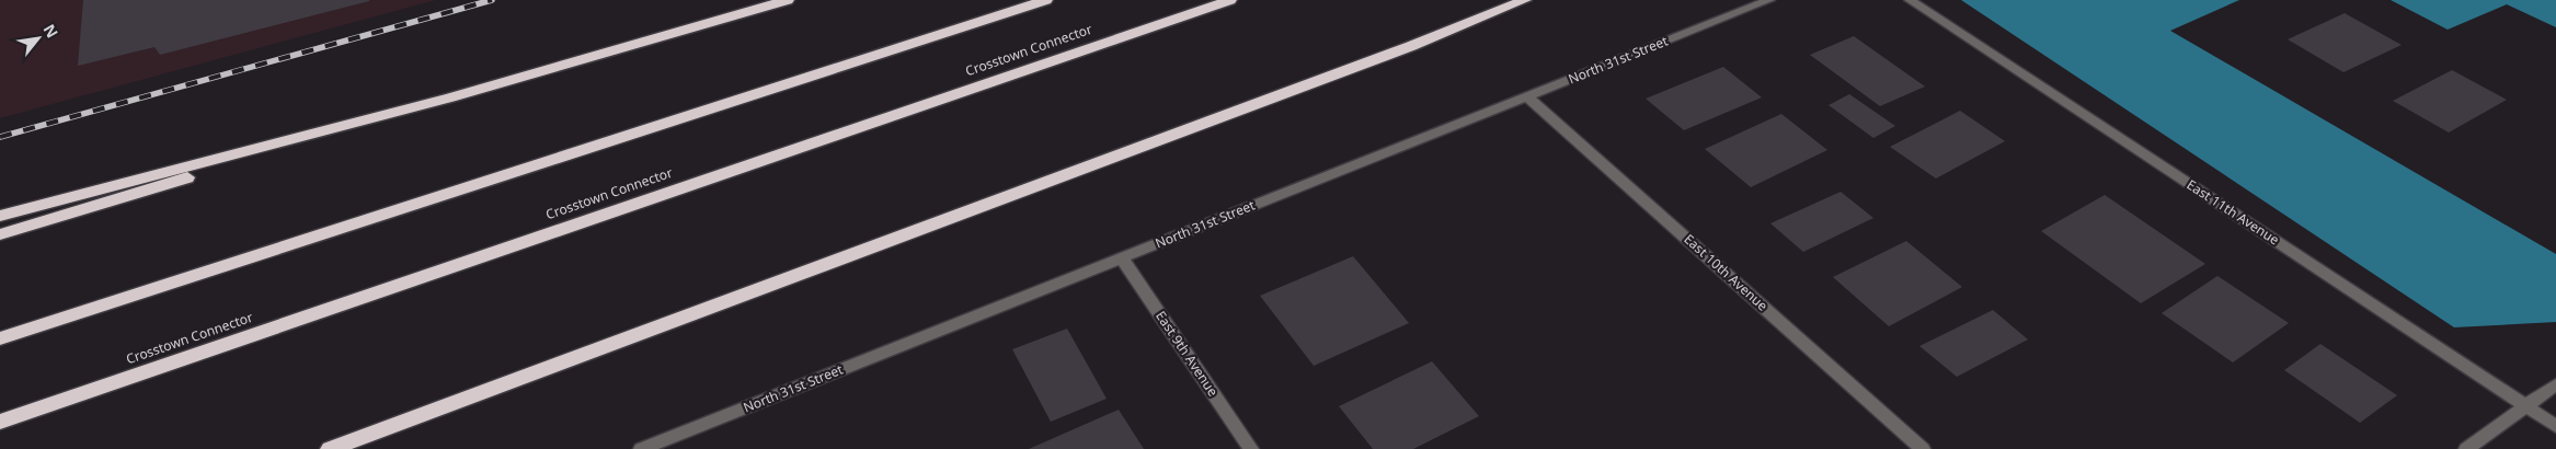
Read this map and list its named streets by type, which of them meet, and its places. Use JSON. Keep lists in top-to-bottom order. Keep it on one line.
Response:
{"streets":{"highway":["Crosstown Connector"],"street":["North 31st Street","East 11th Avenue","East 10th Avenue","East 9th Avenue"]},"crossings":[["North 31st Street","East 10th Avenue"],["North 31st Street","East 9th Avenue"]],"north":"top right"}
